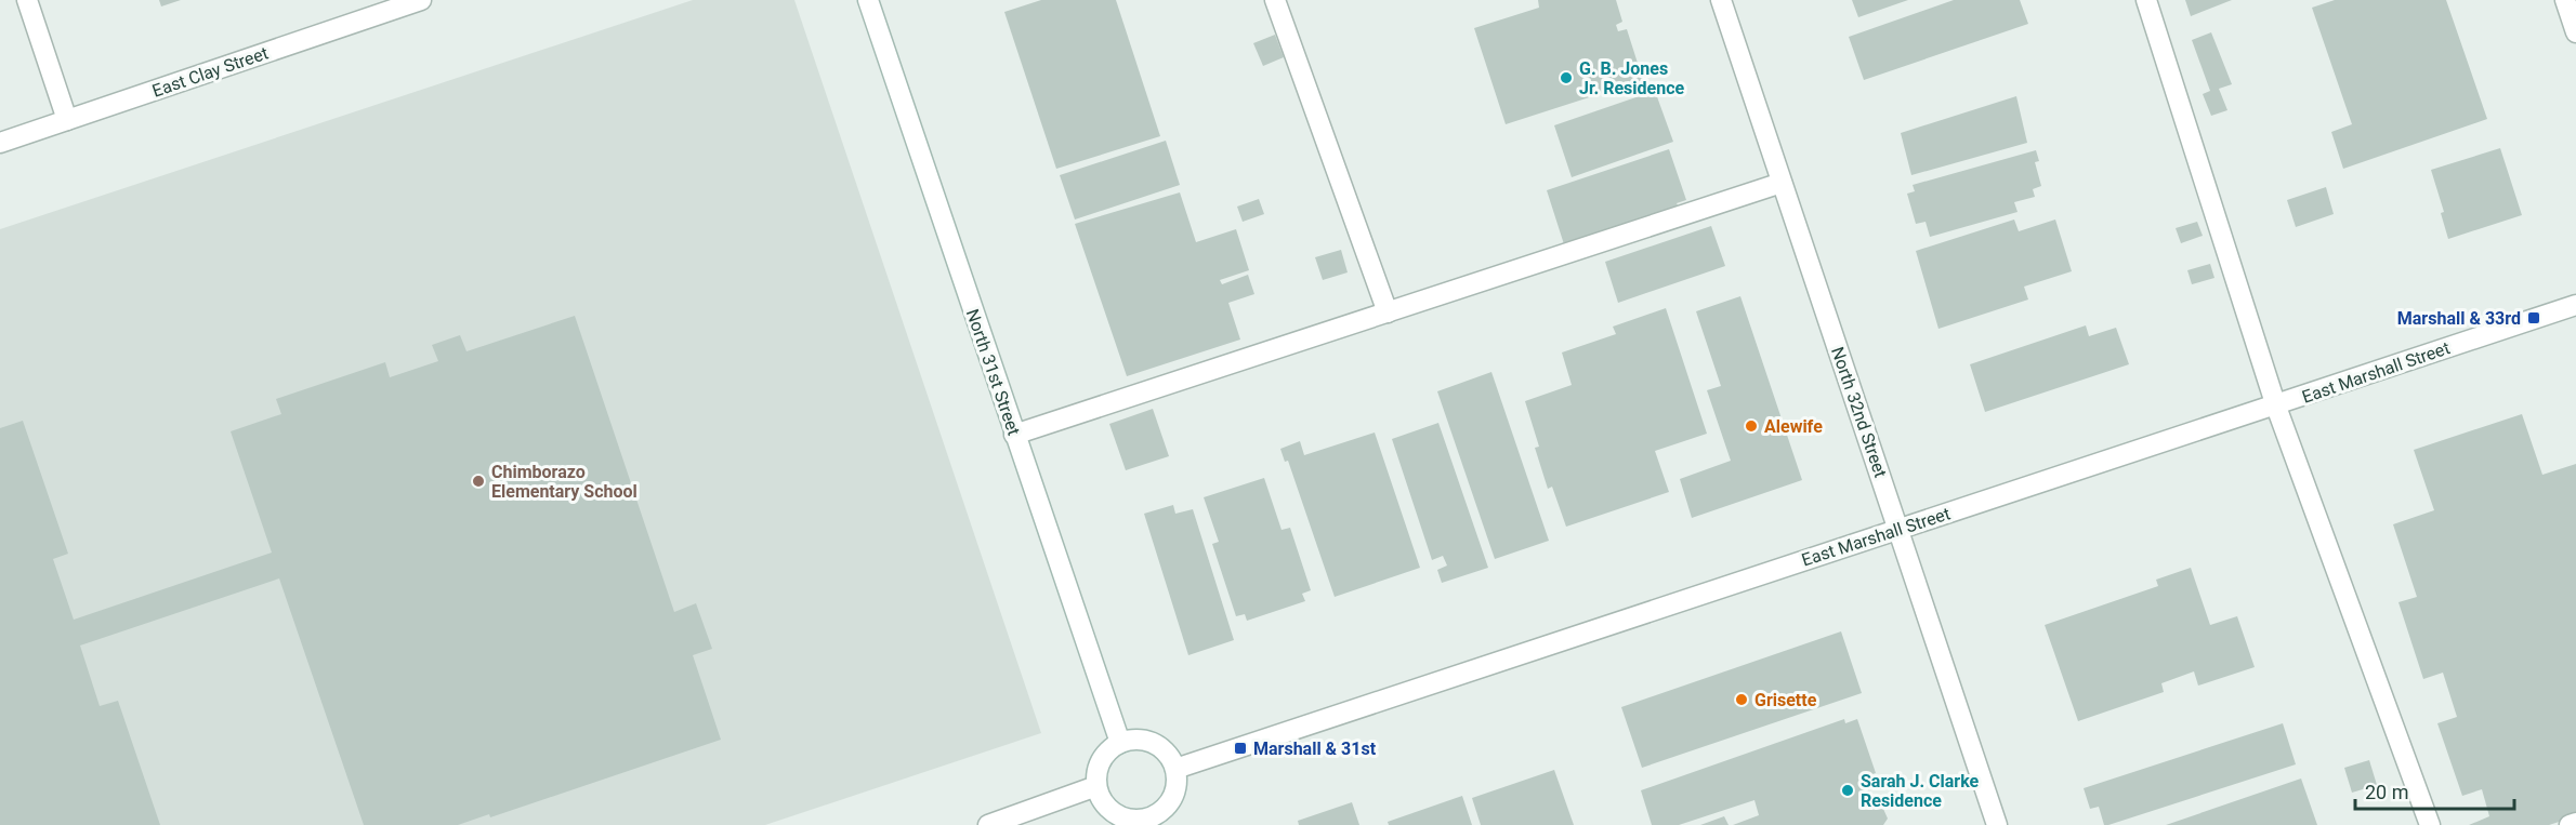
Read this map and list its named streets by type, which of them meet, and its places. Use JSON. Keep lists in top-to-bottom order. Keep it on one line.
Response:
{"streets":{"street":["East Clay Street","North 31st Street","East Marshall Street","North 32nd Street"]},"crossings":[["North 31st Street","East Marshall Street"],["East Marshall Street","North 32nd Street"]],"places":{"other":["G. B. Jones Jr. Residence","Alewife","Chimborazo Elementary School","Grisette","Sarah J. Clarke Residence"],"transit":["Marshall & 33rd","Marshall & 31st"]},"scale_bar":"20 m"}
